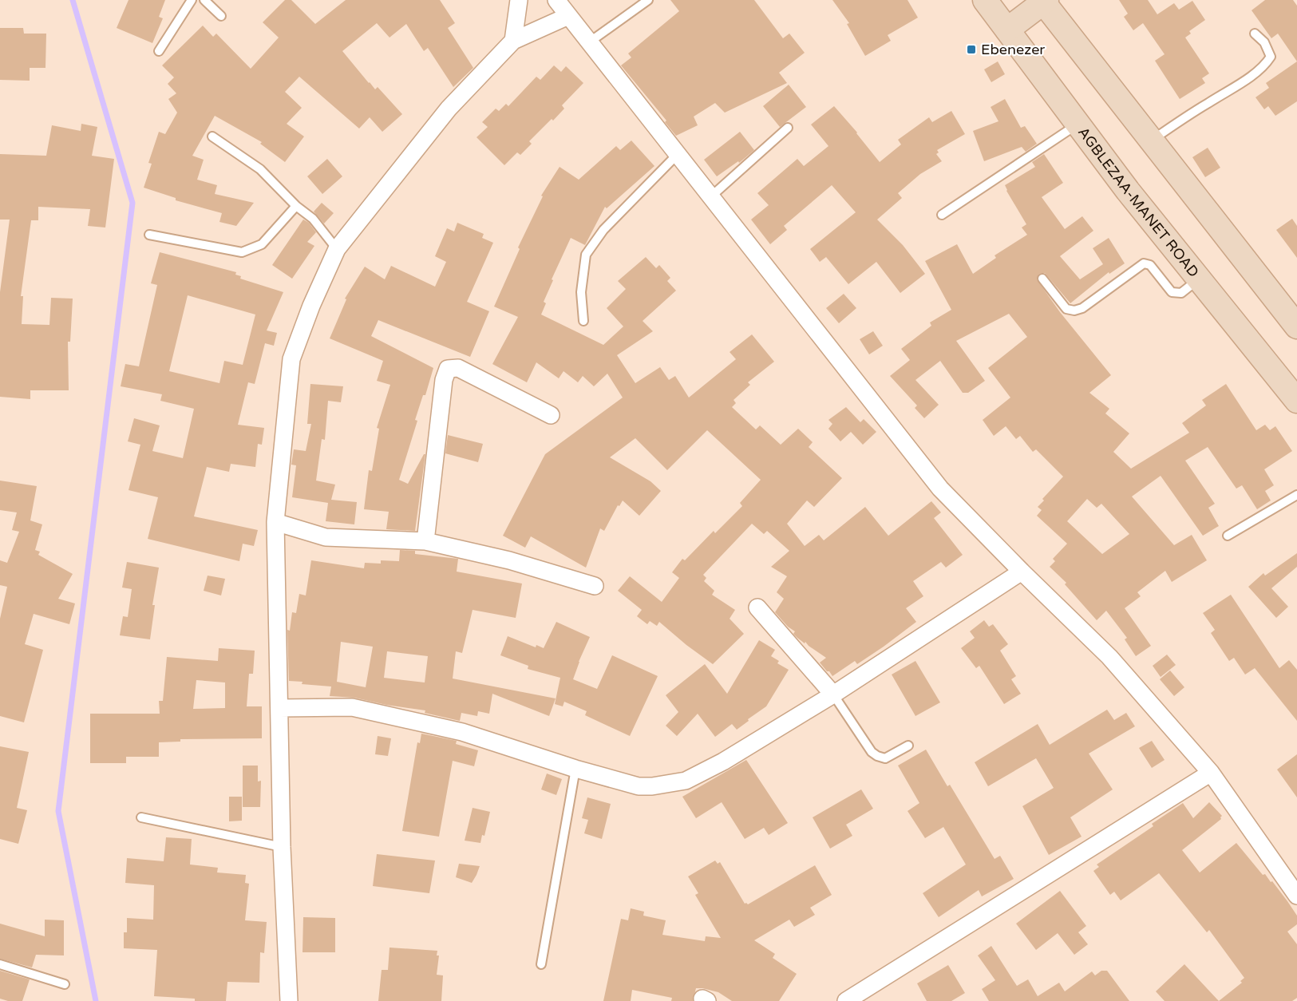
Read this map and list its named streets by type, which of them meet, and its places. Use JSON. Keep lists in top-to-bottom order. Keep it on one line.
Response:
{"streets":{"main road":["AGBLEZAA-MANET ROAD"]},"places":{"transit":["Ebenezer"]}}
